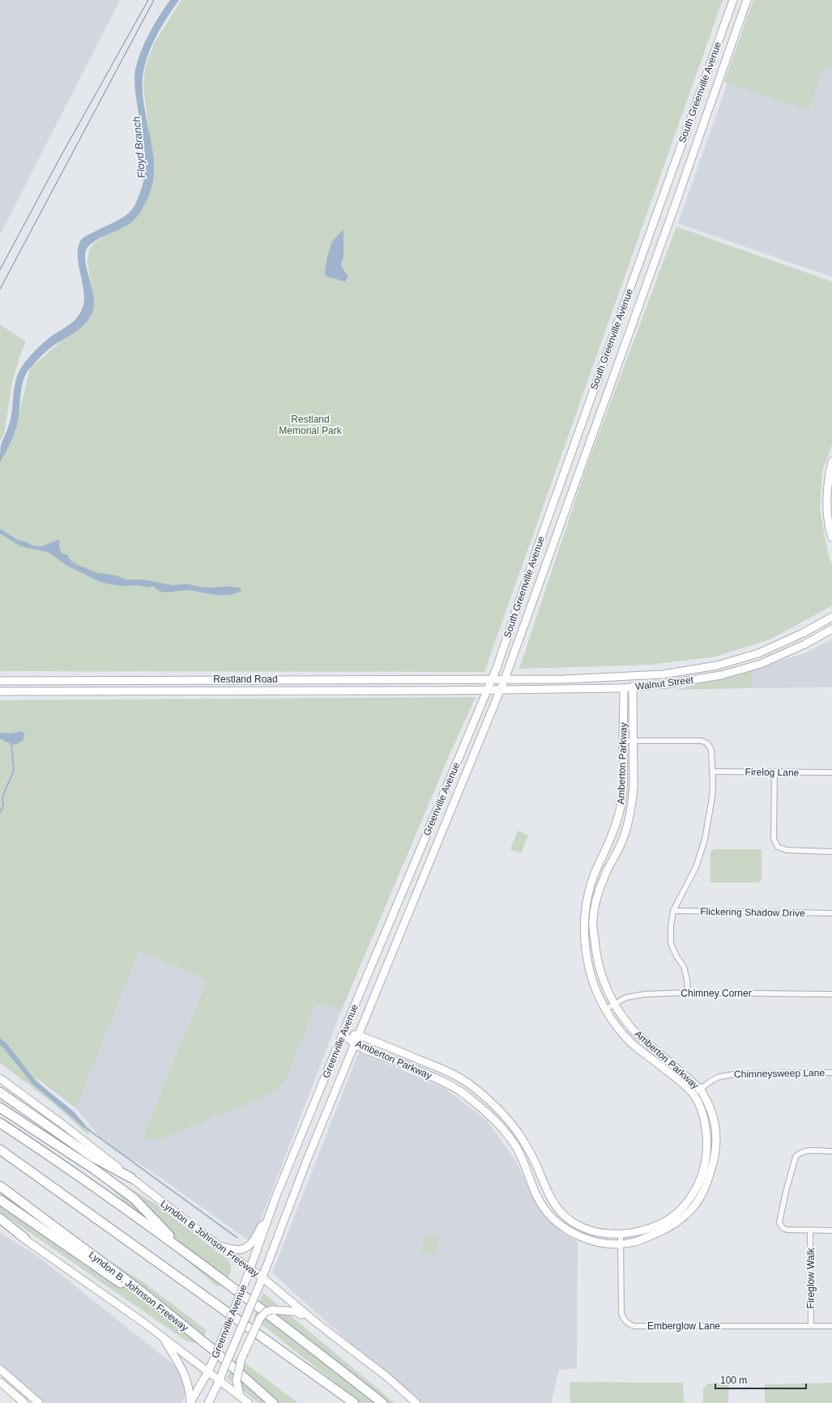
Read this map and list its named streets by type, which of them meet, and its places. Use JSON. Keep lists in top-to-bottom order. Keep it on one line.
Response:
{"streets":{"highway":["Lyndon B. Johnson Freeway"],"main road":["South Greenville Avenue","Restland Road","Walnut Street","Amberton Parkway","Greenville Avenue","Lyndon B Johnson Freeway"],"street":["Firelog Lane","Flickering Shadow Drive","Chimney Corner","Chimneysweep Lane","Fireglow Walk","Emberglow Lane"]},"crossings":[["South Greenville Avenue","Restland Road"],["South Greenville Avenue","Walnut Street"],["South Greenville Avenue","Greenville Avenue"],["Restland Road","Walnut Street"],["Restland Road","Greenville Avenue"],["Walnut Street","Amberton Parkway"],["Walnut Street","Greenville Avenue"],["Amberton Parkway","Greenville Avenue"],["Amberton Parkway","Chimney Corner"],["Amberton Parkway","Chimneysweep Lane"],["Amberton Parkway","Emberglow Lane"],["Greenville Avenue","Lyndon B Johnson Freeway"],["Fireglow Walk","Emberglow Lane"]],"water":["Floyd Branch"],"parks":["Restland Memorial Park"],"scale_bar":"100 m"}
